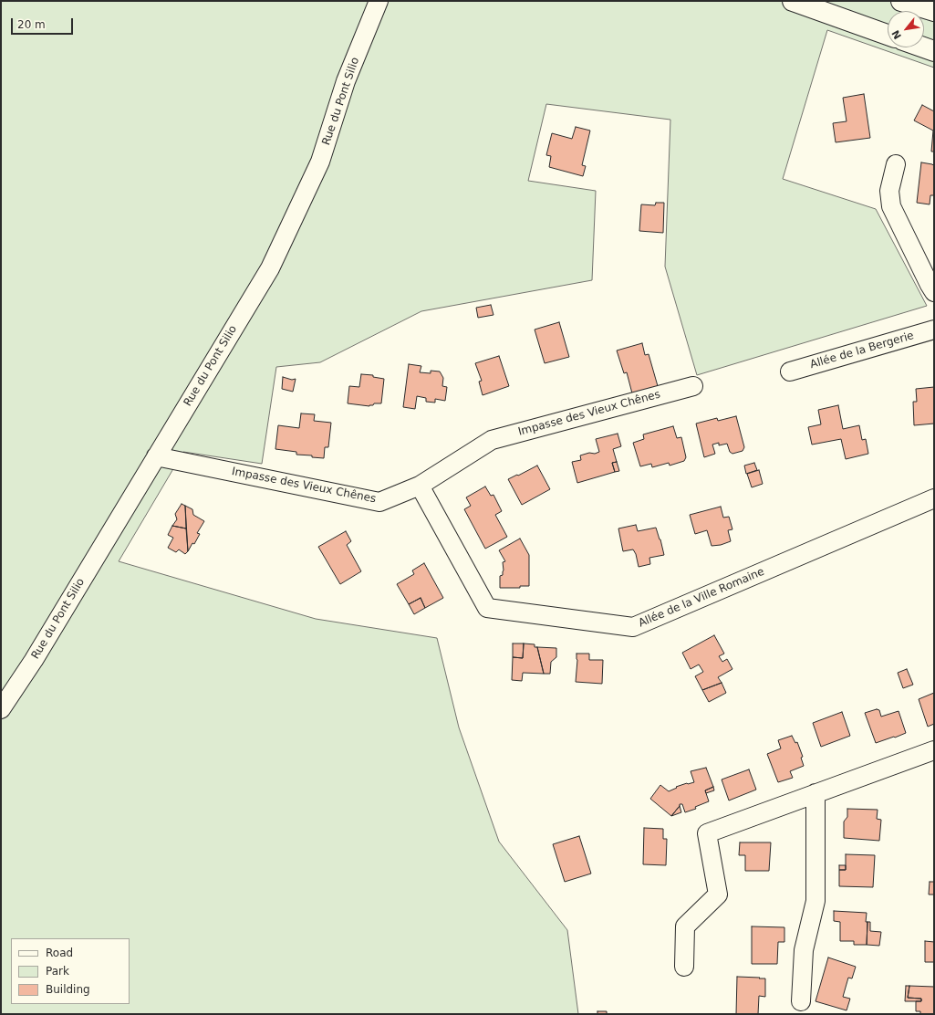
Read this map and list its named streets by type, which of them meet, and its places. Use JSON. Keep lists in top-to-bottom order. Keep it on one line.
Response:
{"streets":{"street":["Rue du Pont Silio","Allée de la Bergerie","Impasse des Vieux Chênes","Allée de la Ville Romaine"]},"crossings":[["Rue du Pont Silio","Impasse des Vieux Chênes"],["Impasse des Vieux Chênes","Allée de la Ville Romaine"]],"legend":["Road","Park","Building"],"scale_bar":"20 m","north":"bottom left"}
